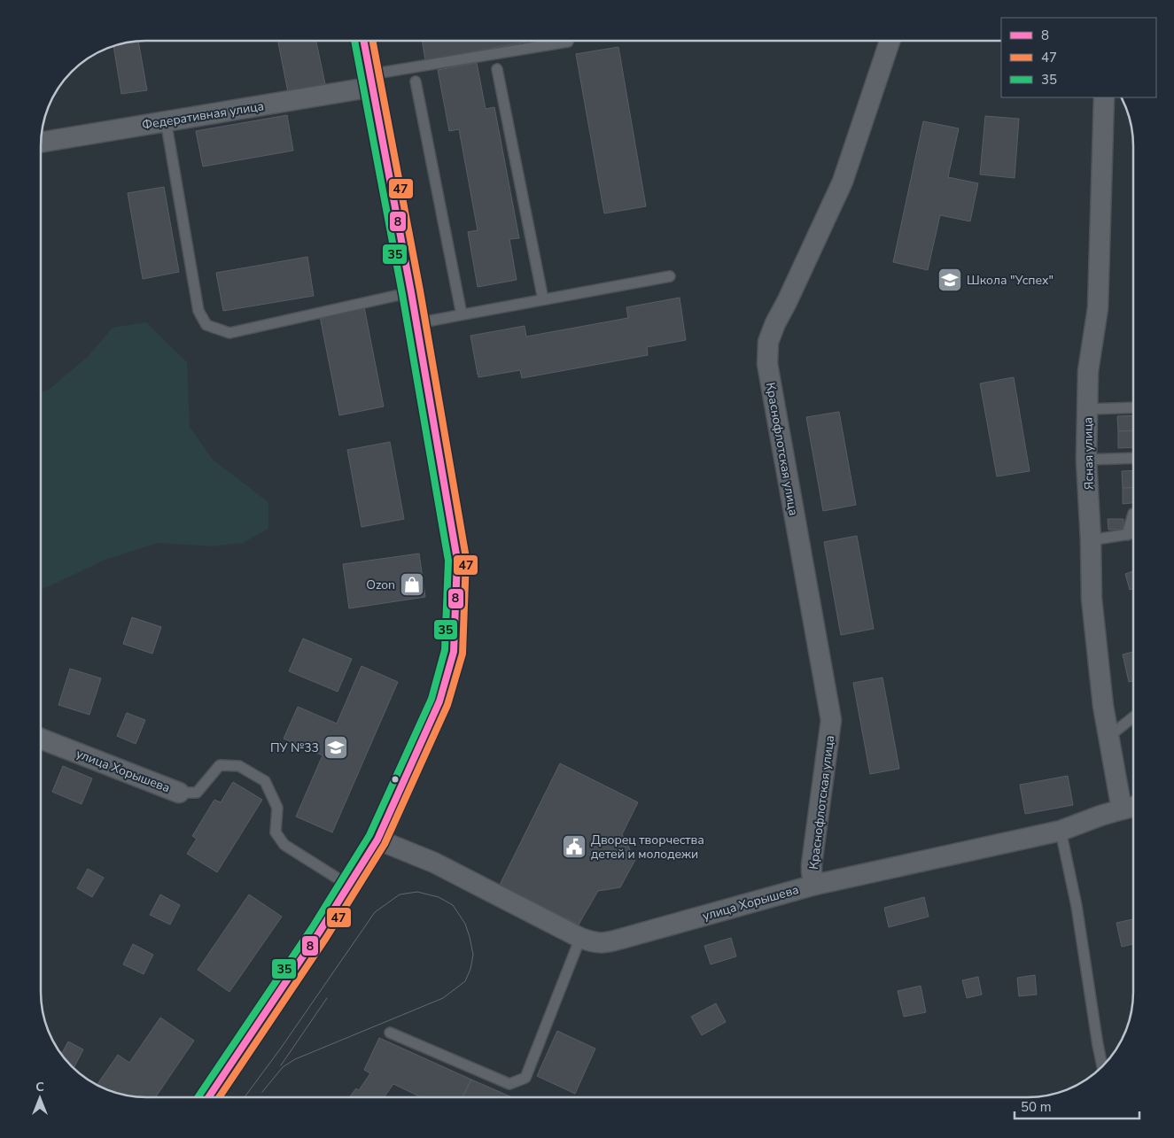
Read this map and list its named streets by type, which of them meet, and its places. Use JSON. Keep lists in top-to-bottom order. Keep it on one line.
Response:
{"streets":{"street":["Федеративная улица","Краснофлотская улица","Ясная улица","улица Хорышева"]},"crossings":[["Краснофлотская улица","улица Хорышева"],["Ясная улица","улица Хорышева"]],"places":{"school or university":["Школа \"Успех\"","ПУ №33"],"shop":["Ozon"],"public building":["Дворец творчества детей и молодежи"]},"lines":["transit line 8","transit line 47","transit line 35"],"legend":["8","47","35"],"scale_bar":"50 m","north":"top"}
